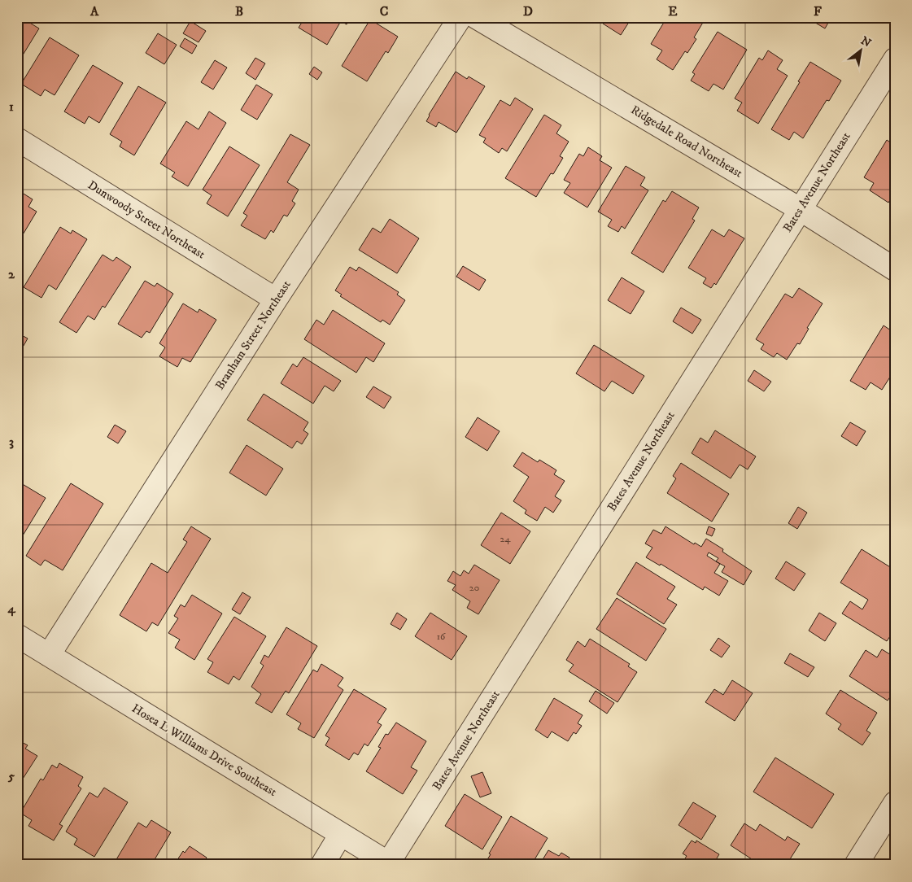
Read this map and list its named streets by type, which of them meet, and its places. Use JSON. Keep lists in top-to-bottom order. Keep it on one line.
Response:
{"streets":{"street":["Ridgedale Road Northeast","Bates Avenue Northeast","Dunwoody Street Northeast","Branham Street Northeast","Hosea L Williams Drive Southeast"]},"crossings":[["Ridgedale Road Northeast","Bates Avenue Northeast"],["Bates Avenue Northeast","Hosea L Williams Drive Southeast"],["Dunwoody Street Northeast","Branham Street Northeast"],["Branham Street Northeast","Hosea L Williams Drive Southeast"]],"house_numbers":["24","20","16"],"north":"top right","grid":{"columns":["A","B","C","D","E","F"],"rows":["1","2","3","4","5"]}}
